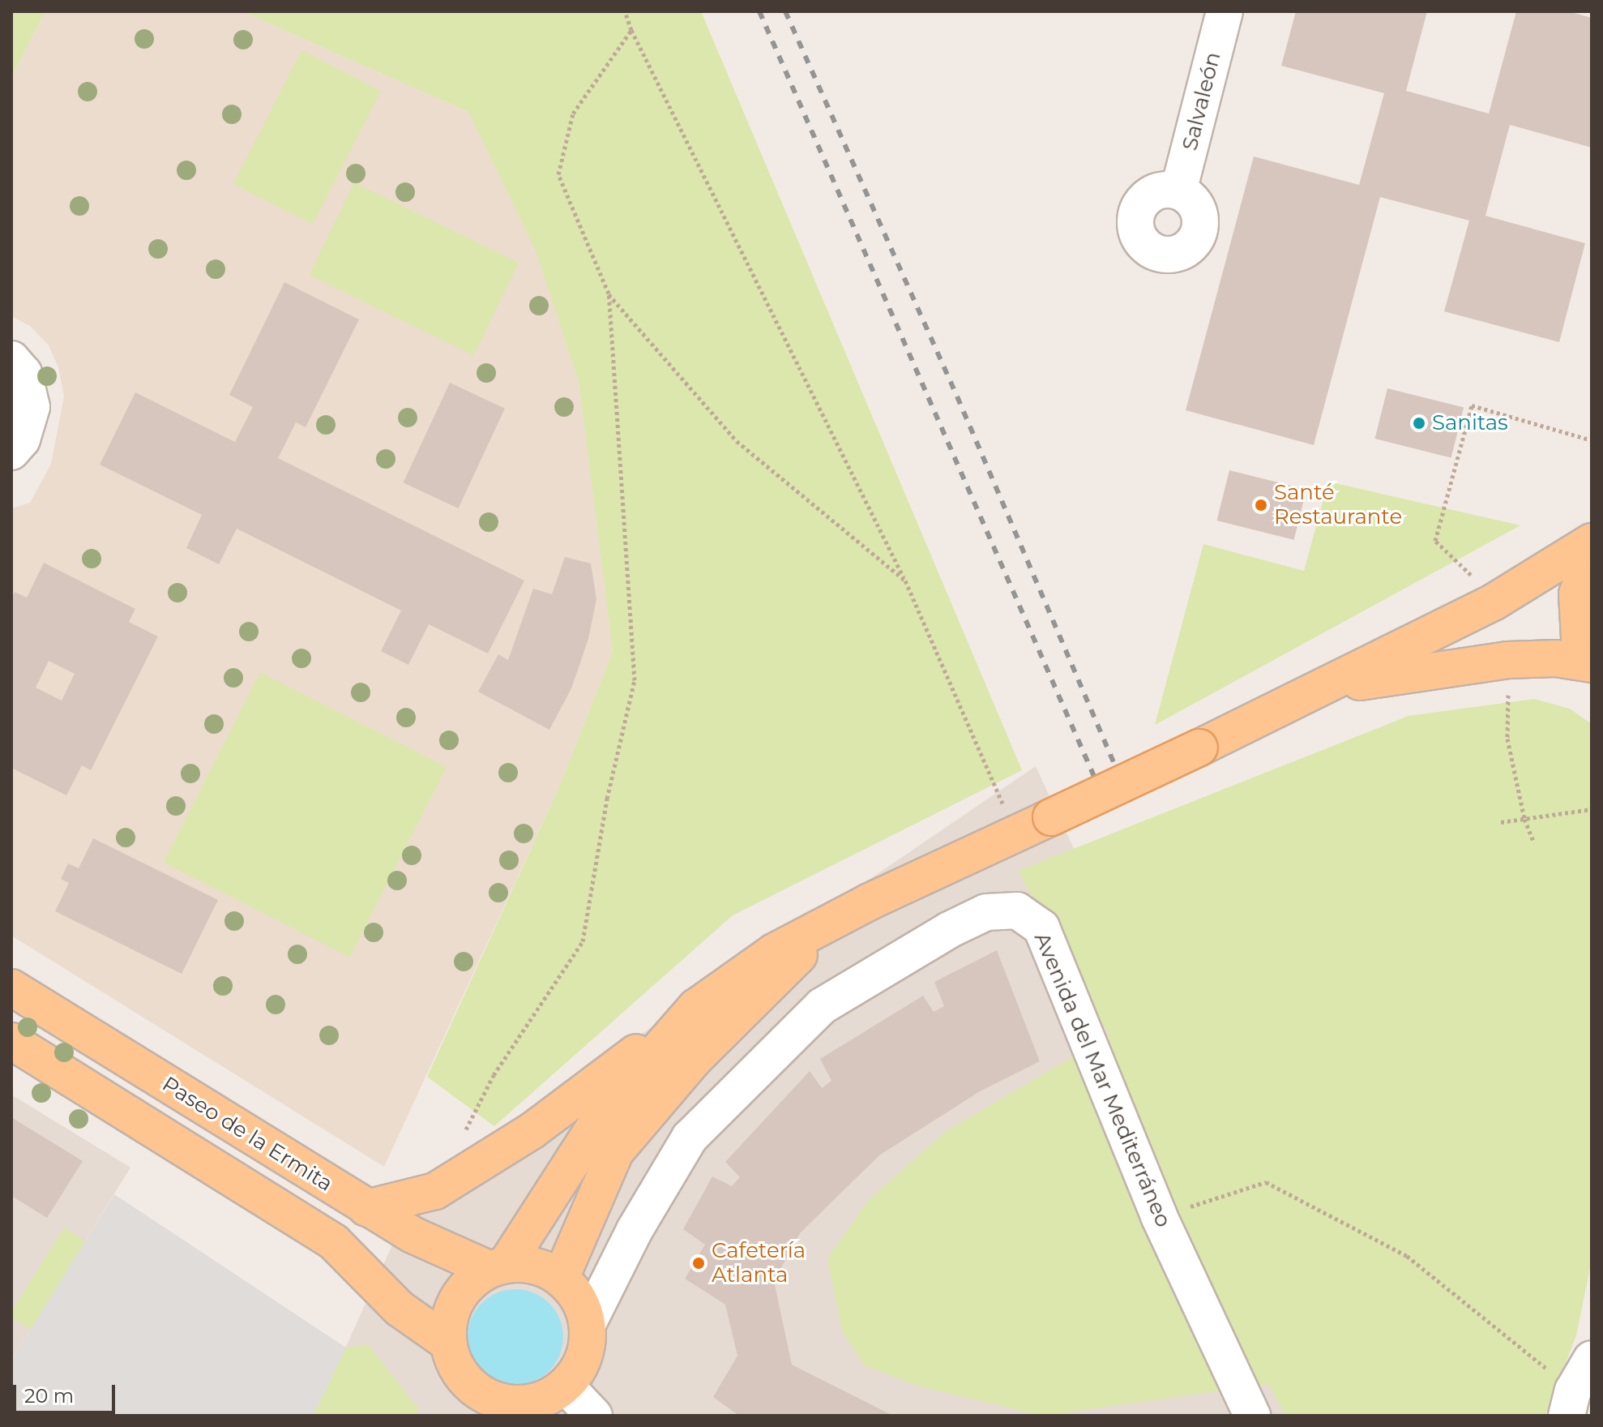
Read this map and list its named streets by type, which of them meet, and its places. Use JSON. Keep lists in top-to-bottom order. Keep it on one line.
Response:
{"streets":{"main road":["Paseo de la Ermita"],"street":["Salvaleón","Avenida del Mar Mediterráneo"]},"crossings":[["Avenida del Mar Mediterráneo","Paseo de la Ermita"]],"places":["Sanitas","Santé Restaurante","Cafetería Atlanta"],"scale_bar":"20 m"}
